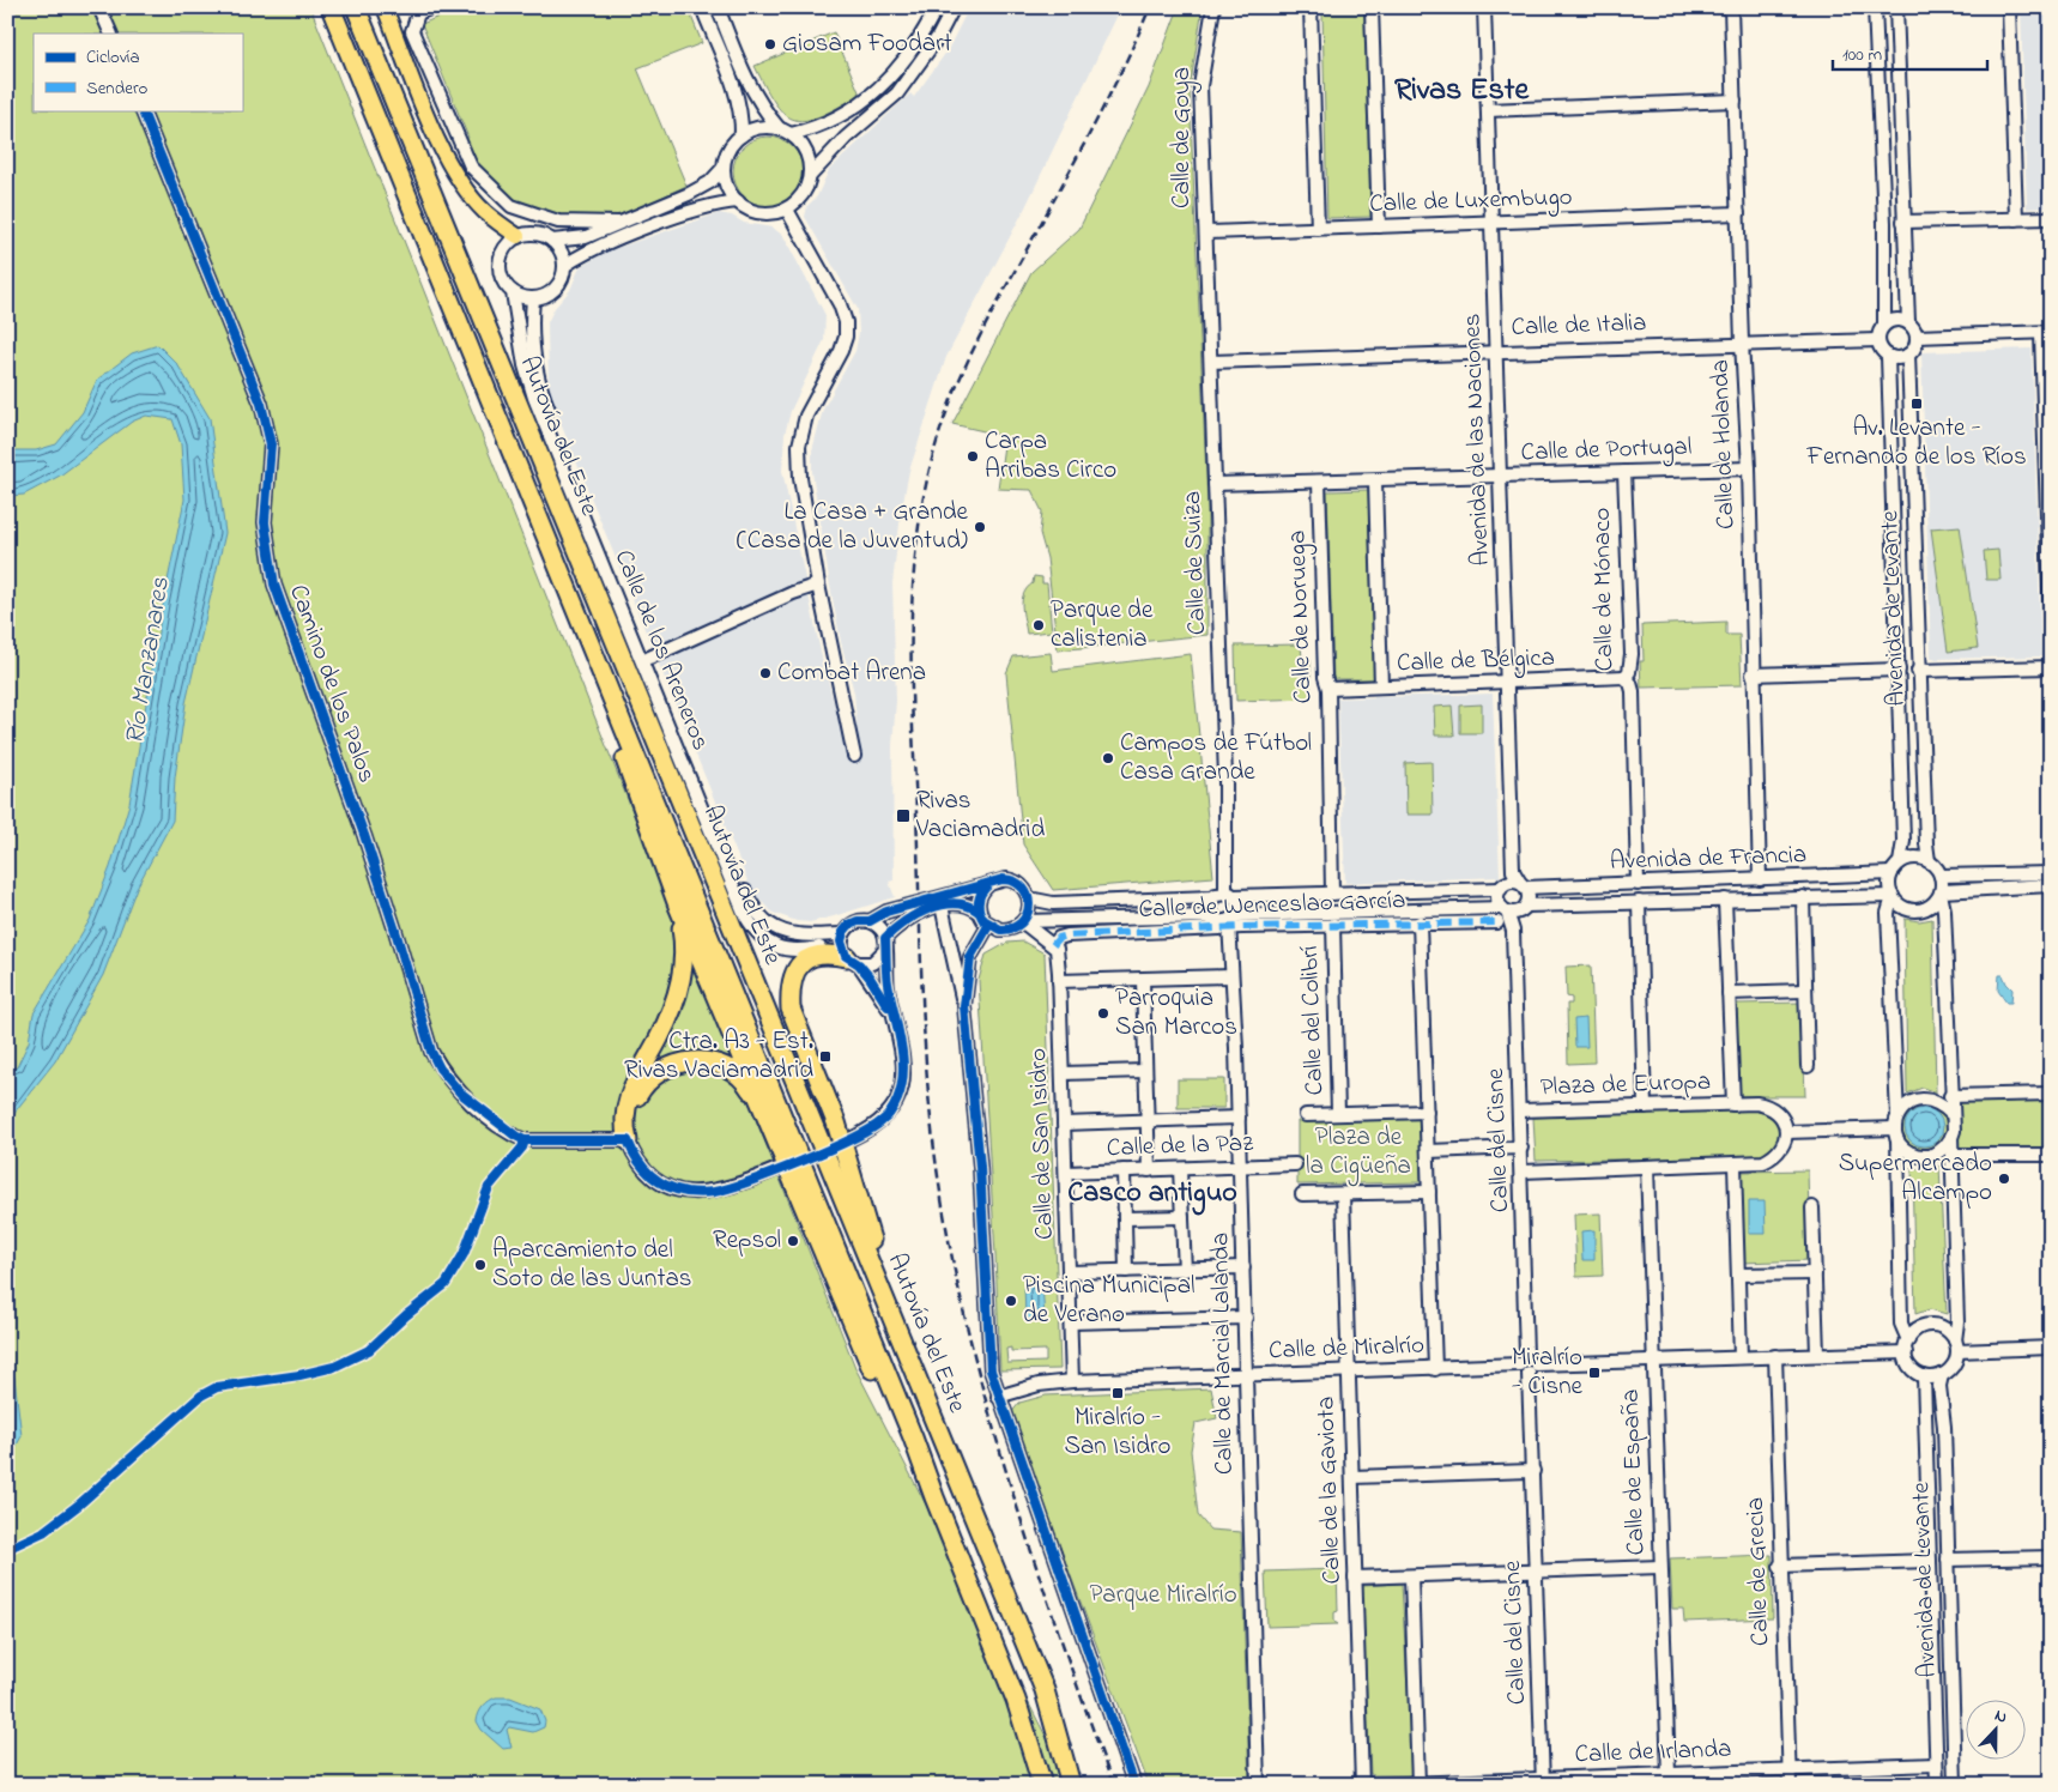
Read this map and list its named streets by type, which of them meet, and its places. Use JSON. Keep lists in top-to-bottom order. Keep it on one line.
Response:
{"streets":{"highway":["Autovía del Este"],"street":["Calle de Goya","Calle de Luxembugo","Calle de Italia","Avenida de las Naciones","Calle de Holanda","Calle de Portugal","Calle de Suiza","Calle de Mónaco","Avenida de Levante","Calle de Noruega","Calle de los Areneros","Calle de Bélgica","Camino de los Palos","Avenida de Francia","Calle de Wenceslao García","Calle del Colibrí","Plaza de Europa","Calle del Cisne","Calle de San Isidro","Calle de la Paz","Calle de Miralrío","Calle de Marcial Lalanda","Calle de España","Calle de la Gaviota","Calle de Grecia","Calle de Irlanda"]},"crossings":[["Calle de Goya","Calle de Luxembugo"],["Calle de Goya","Calle de Suiza"],["Calle de Luxembugo","Avenida de las Naciones"],["Calle de Luxembugo","Calle de Holanda"],["Calle de Luxembugo","Calle de Suiza"],["Calle de Italia","Avenida de las Naciones"],["Calle de Italia","Calle de Holanda"],["Calle de Italia","Calle de Suiza"],["Calle de Italia","Avenida de Levante"],["Avenida de las Naciones","Calle de Portugal"],["Avenida de las Naciones","Calle de Bélgica"],["Avenida de las Naciones","Avenida de Francia"],["Calle de Holanda","Calle de Portugal"],["Calle de Holanda","Avenida de Francia"],["Calle de Portugal","Calle de Suiza"],["Calle de Portugal","Calle de Mónaco"],["Calle de Portugal","Calle de Noruega"],["Calle de Mónaco","Calle de Bélgica"],["Calle de Mónaco","Avenida de Francia"],["Avenida de Levante","Avenida de Francia"],["Avenida de Levante","Calle de Irlanda"],["Calle de Noruega","Calle de Bélgica"],["Avenida de Francia","Calle de Wenceslao García"],["Avenida de Francia","Plaza de Europa"],["Avenida de Francia","Calle del Cisne"],["Avenida de Francia","Calle de Marcial Lalanda"],["Calle de Wenceslao García","Calle del Colibrí"],["Calle de Wenceslao García","Calle de San Isidro"],["Calle de Wenceslao García","Calle de Marcial Lalanda"],["Plaza de Europa","Calle del Cisne"],["Calle del Cisne","Calle de Miralrío"],["Calle del Cisne","Calle de Irlanda"],["Calle de San Isidro","Calle de la Paz"],["Calle de San Isidro","Calle de Miralrío"],["Calle de la Paz","Calle de Marcial Lalanda"],["Calle de Miralrío","Calle de Marcial Lalanda"],["Calle de Miralrío","Calle de la Gaviota"],["Calle de España","Calle de Irlanda"],["Calle de Grecia","Calle de Irlanda"]],"districts":["Rivas Este","Casco antiguo"],"water":["Río Manzanares"],"parks":["Plaza de la Cigüeña","Parque Miralrío"],"places":{"other":["Giosam Foodart","Carpa Arribas Circo","La Casa + Grande (Casa de la Juventud)","Parque de calistenia","Combat Arena","Campos de Fútbol Casa Grande","Parroquia San Marcos","Supermercado Alcampo","Repsol","Aparcamiento del Soto de las Juntas","Piscina Municipal de Verano"],"transit":["Av. Levante - Fernando de los Ríos","Rivas Vaciamadrid","Ctra. A3 - Est. Rivas Vaciamadrid","Miralrío - Cisne","Miralrío - San Isidro"]},"legend":["Ciclovía","Sendero"],"scale_bar":"100 m","north":"top"}
